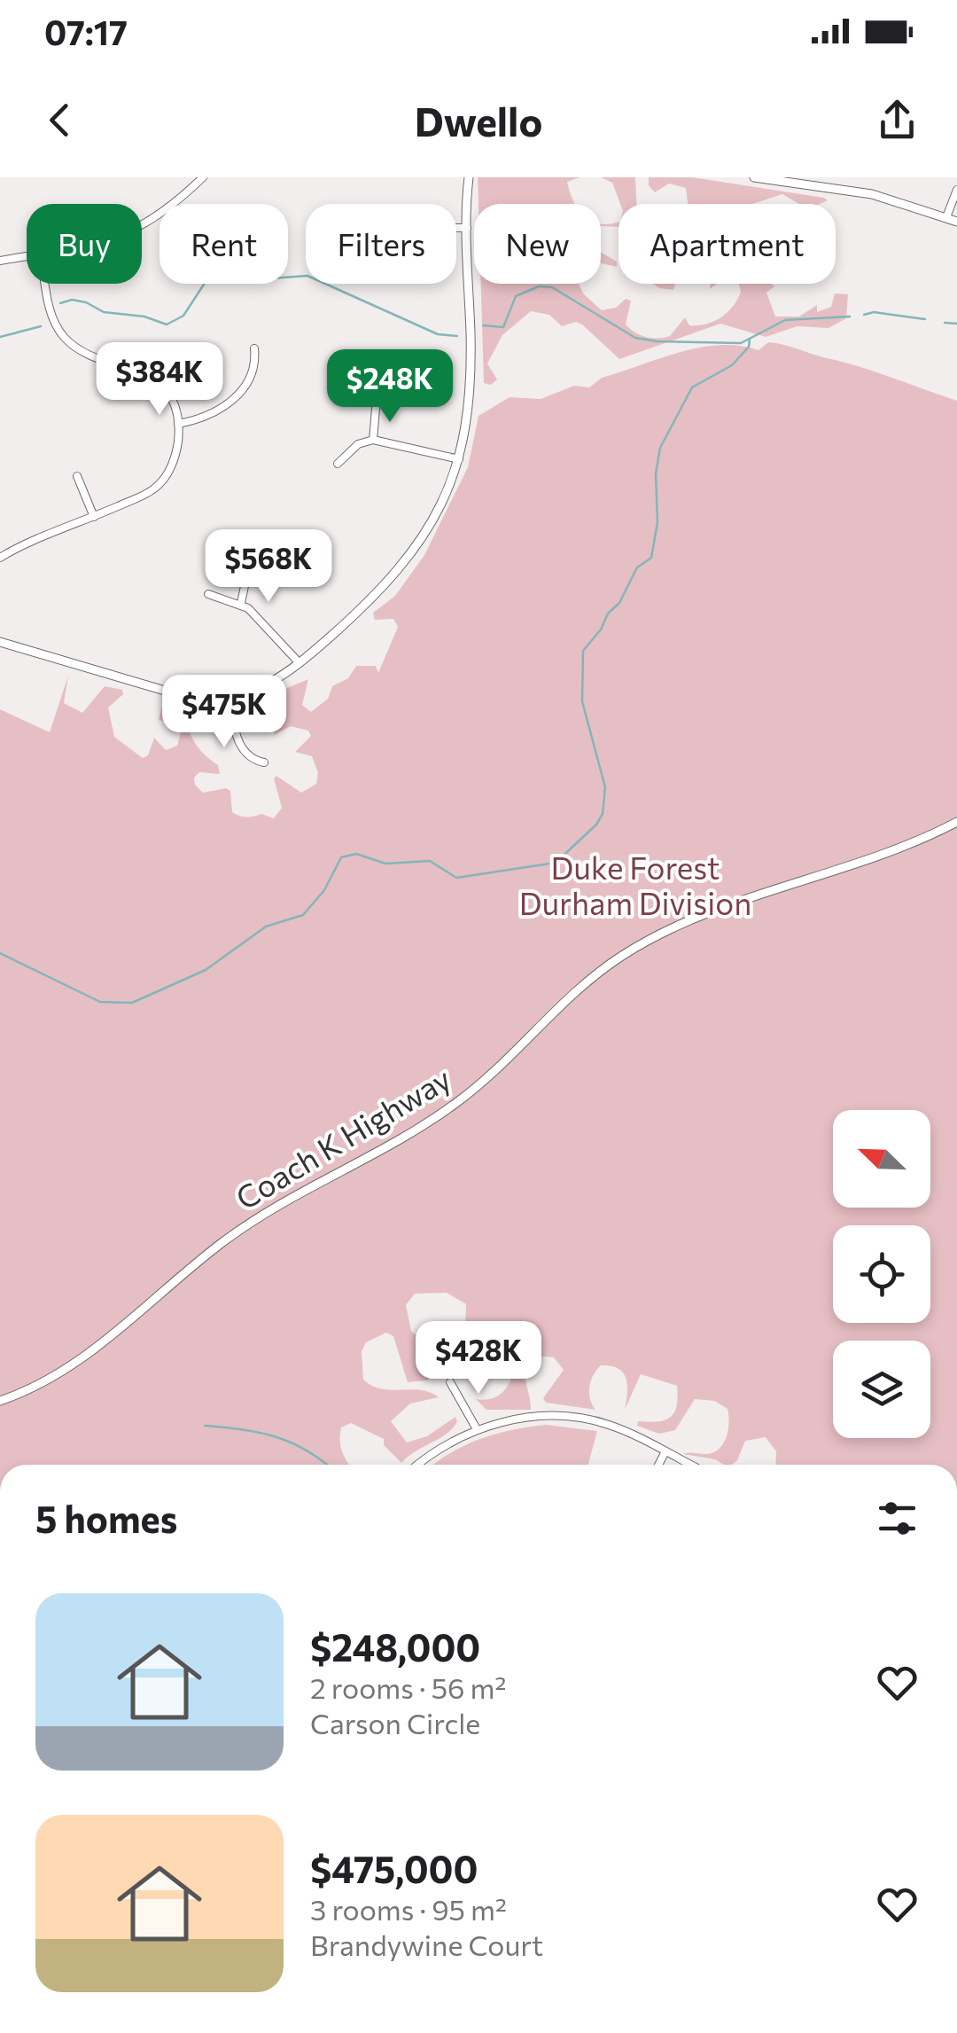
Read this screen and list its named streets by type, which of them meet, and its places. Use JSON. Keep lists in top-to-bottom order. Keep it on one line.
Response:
{"streets":{"street":["Coach K Highway"]},"parks":["Duke Forest Durham Division"],"north":"top left","page":{"status":"07:17","header":"Dwello","chip":["Buy","Rent","Filters","New","Apartment"],"price":["$384K","$248K","$568K","$475K","$428K"],"heading":"5 homes","list":[{"name":"$248,000","note":"2 rooms · 56 m² · Carson Circle"},{"name":"$475,000","note":"3 rooms · 95 m² · Brandywine Court"}]}}
